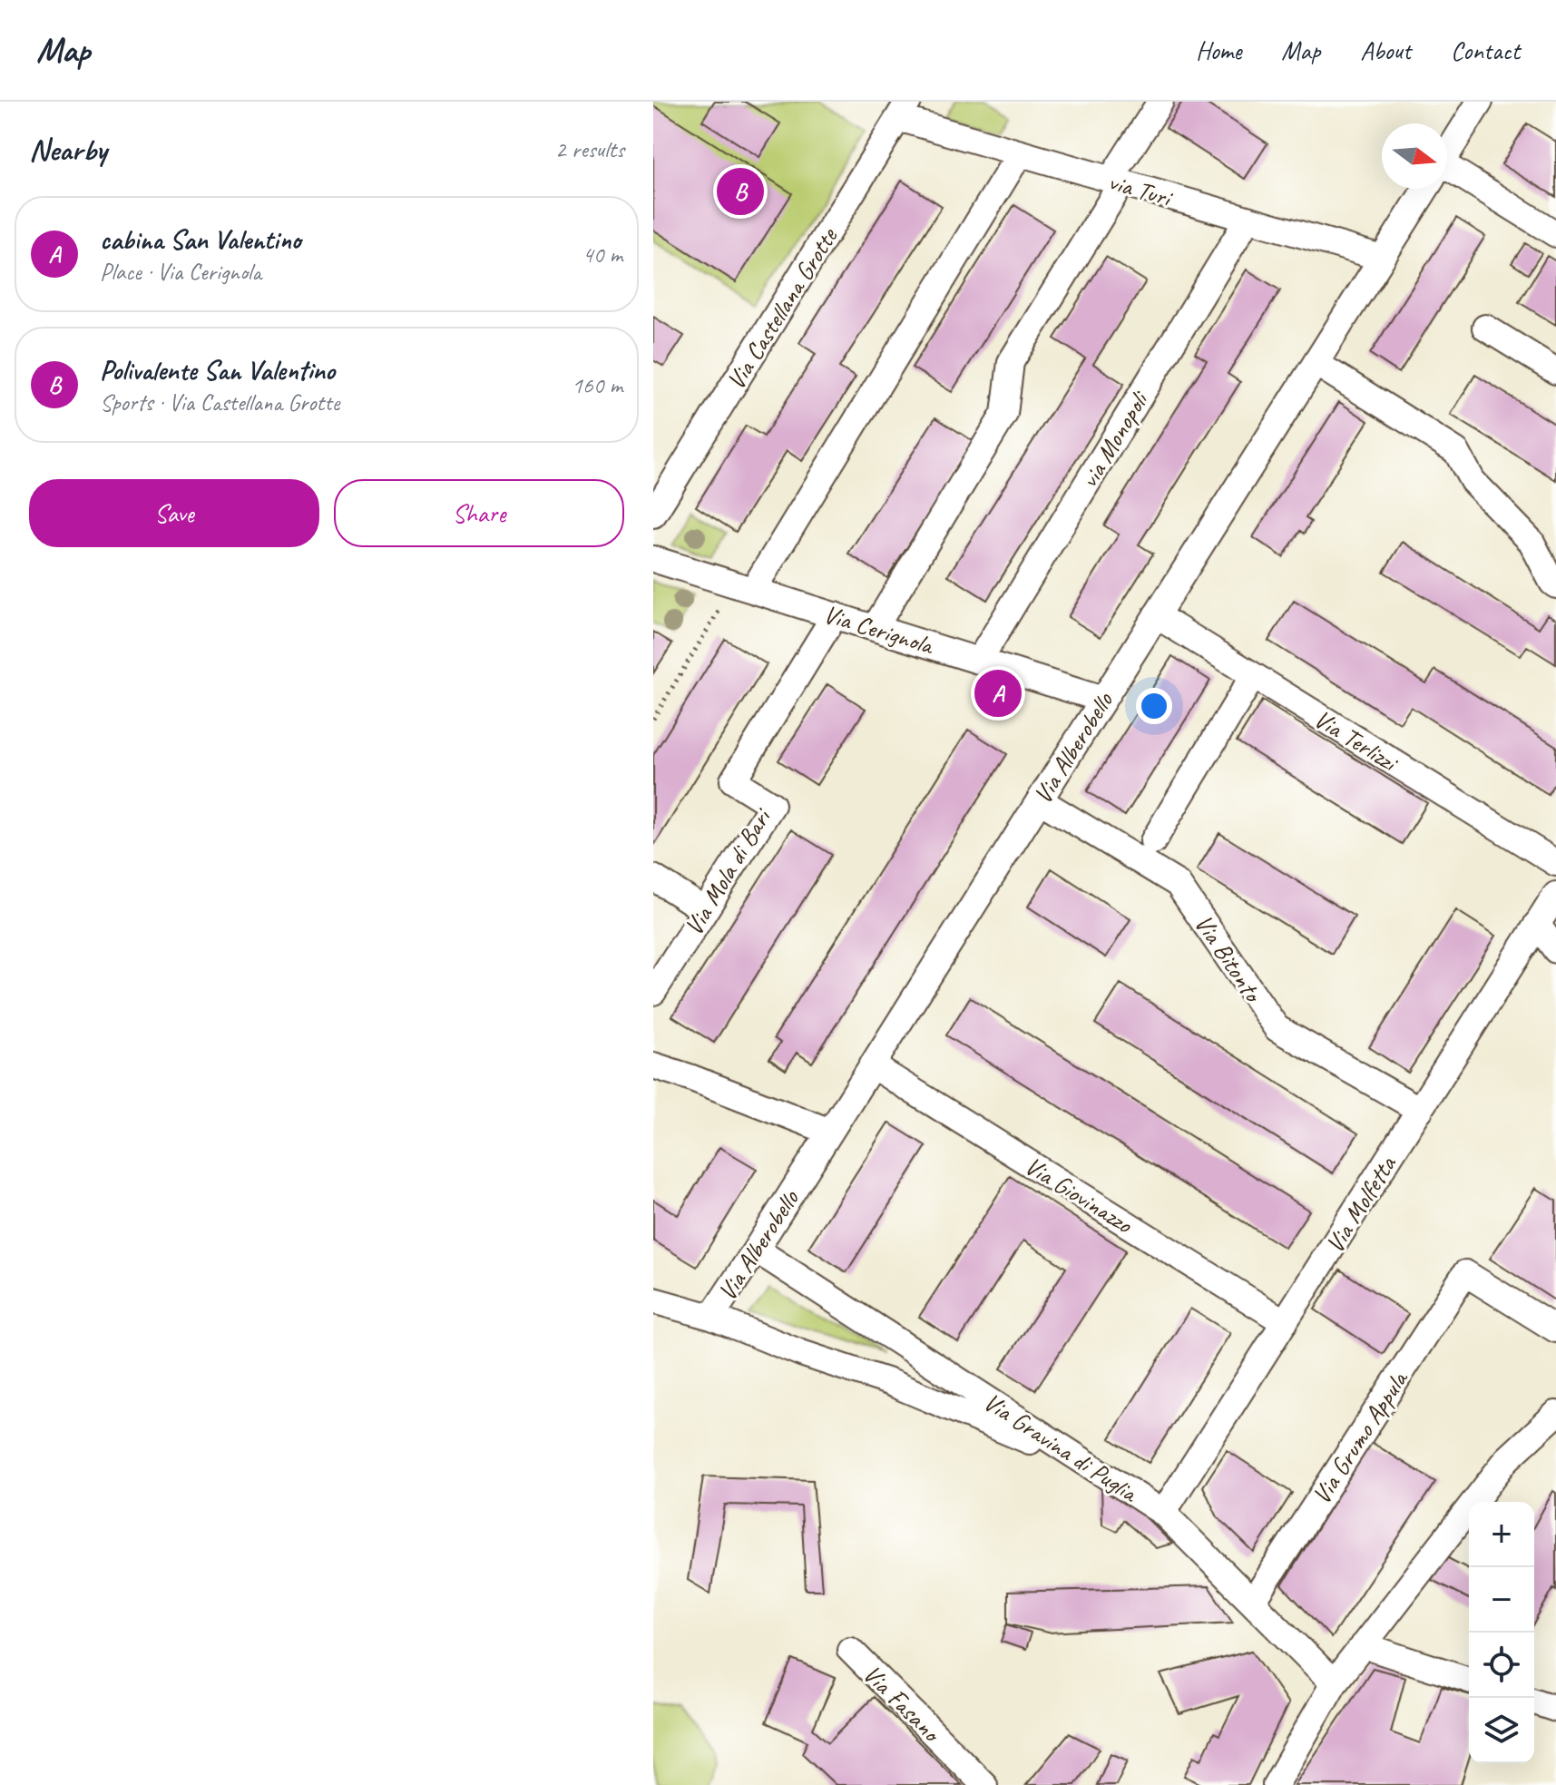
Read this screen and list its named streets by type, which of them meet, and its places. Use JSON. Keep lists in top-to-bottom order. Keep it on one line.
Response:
{"streets":{"street":["via Turi","Via Castellana Grotte","via Monopoli","Via Cerignola","Via Terlizzi","Via Alberobello","Via Mola di Bari","Via Bitonto","Via Giovinazzo","Via Molfetta","Via Grumo Appula","Via Gravina di Puglia","Via Fasano"]},"crossings":[["via Turi","Via Castellana Grotte"],["via Turi","via Monopoli"],["via Turi","Via Alberobello"],["via Monopoli","Via Cerignola"],["Via Cerignola","Via Alberobello"],["Via Cerignola","Via Mola di Bari"],["Via Terlizzi","Via Alberobello"],["Via Alberobello","Via Bitonto"],["Via Alberobello","Via Giovinazzo"],["Via Alberobello","Via Gravina di Puglia"],["Via Bitonto","Via Molfetta"],["Via Giovinazzo","Via Molfetta"],["Via Molfetta","Via Gravina di Puglia"],["Via Grumo Appula","Via Gravina di Puglia"]],"north":"right","page":{"header":"Map","nav":["Home","Map","About","Contact"],"heading":["Nearby","2 results"],"pins":["B","A"],"list":[{"mark":"A","name":"cabina San Valentino","note":"Place · Via Cerignola","value":"40 m"},{"mark":"B","name":"Polivalente San Valentino","note":"Sports · Via Castellana Grotte","value":"160 m"}],"buttons":["Save","Share"],"map_buttons":["+","−"]}}
